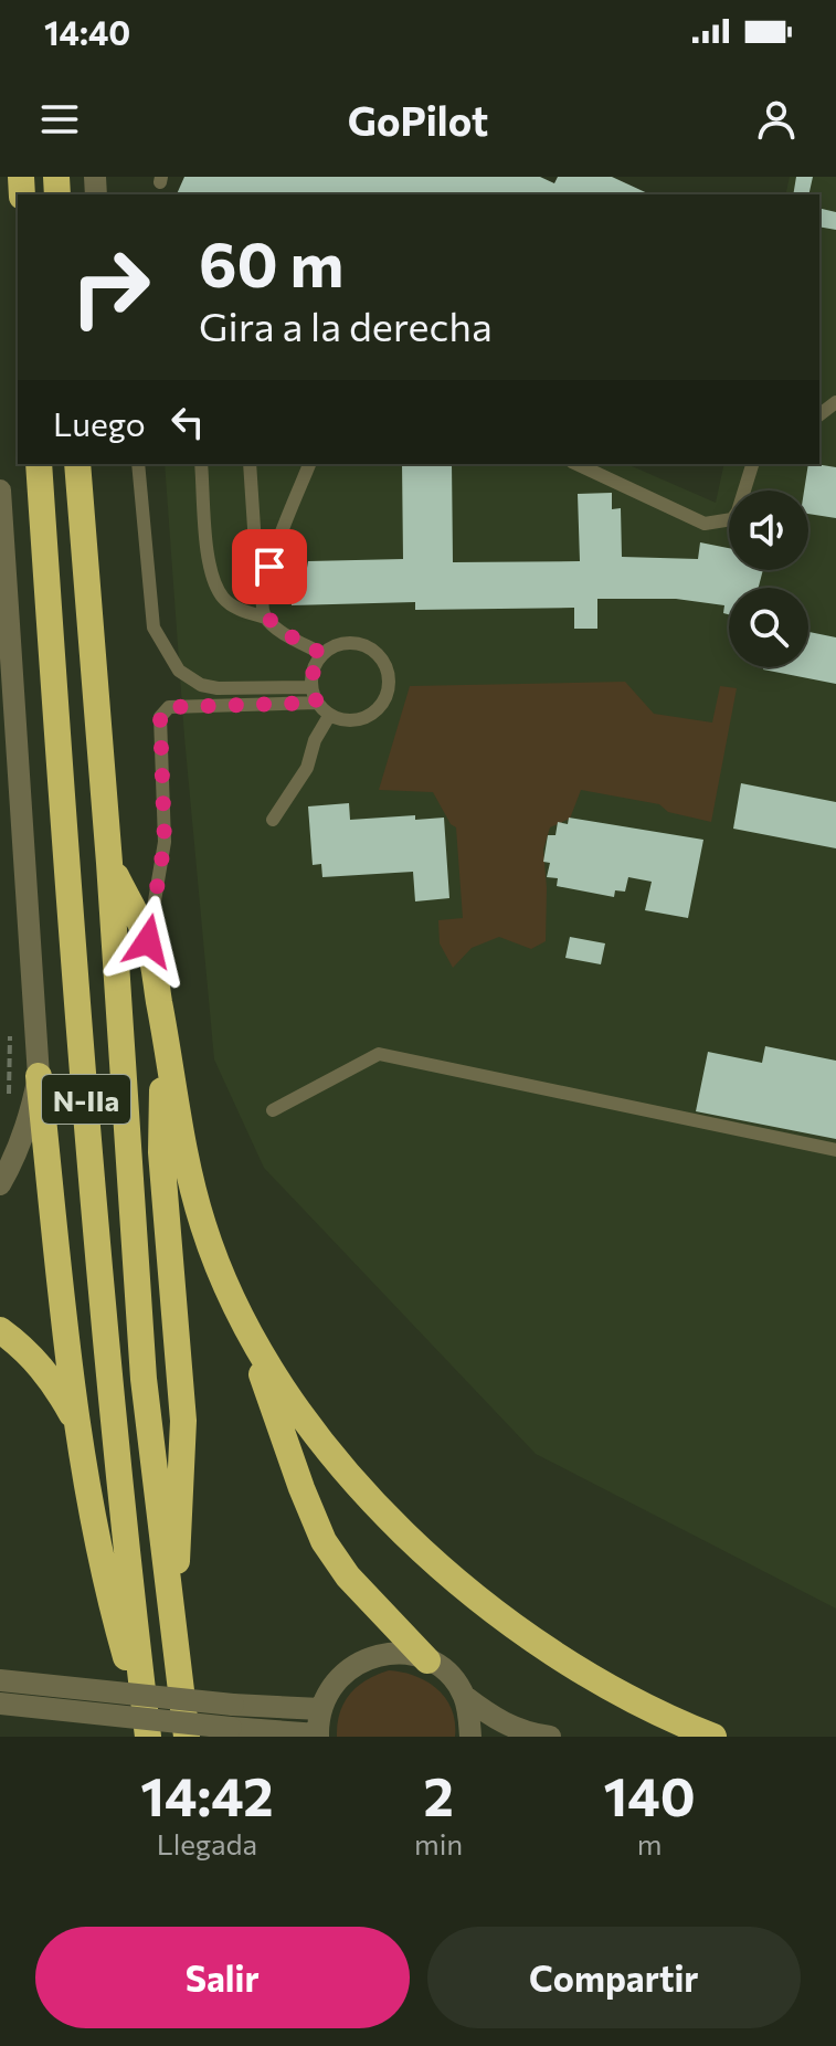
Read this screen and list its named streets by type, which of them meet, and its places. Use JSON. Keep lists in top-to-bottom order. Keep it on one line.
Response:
{"streets":{"highway":["N-IIa"]},"page":{"status":"14:40","header":"GoPilot","turn":["60 m","Gira a la derecha"],"then":"Luego","eta":["14:42","Llegada","2","min","140","m"],"buttons":["Salir","Compartir"]}}
